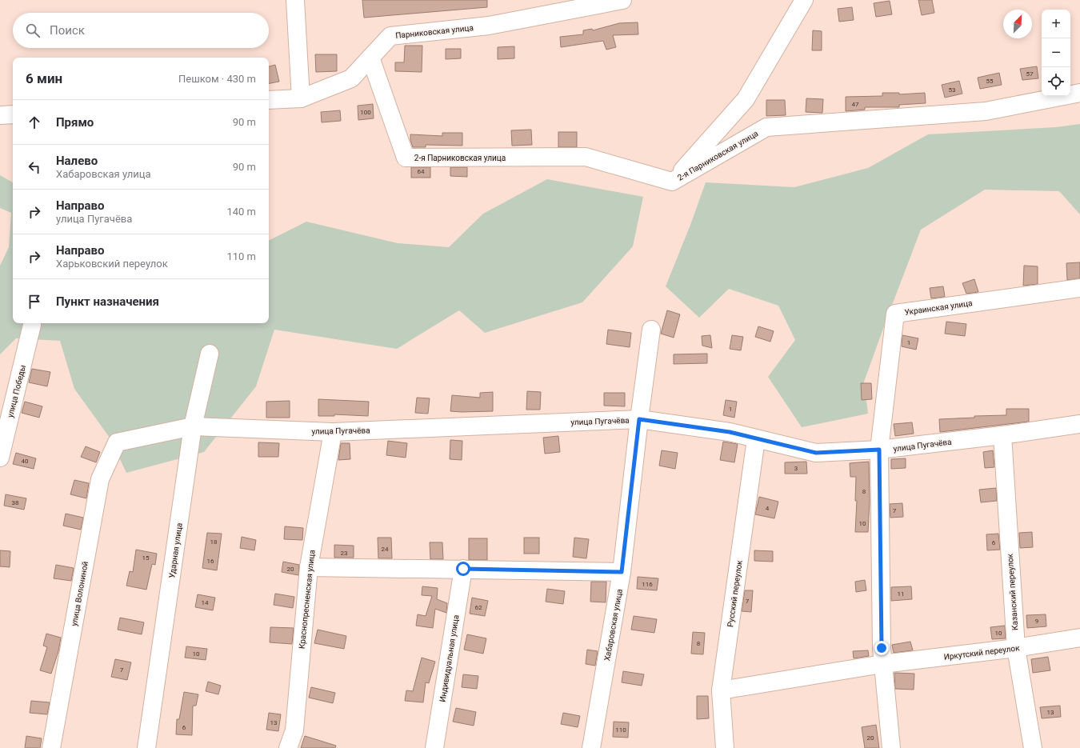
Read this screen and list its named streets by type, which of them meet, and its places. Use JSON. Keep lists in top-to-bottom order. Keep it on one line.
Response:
{"streets":{"street":["Парниковская улица","2-я Парниковская улица","Украинская улица","улица Победы","улица Пугачёва","Ударная улица","Казанский переулок","улица Волониной","Русский переулок","Краснопресненская улица","Хабаровская улица","Иркутский переулок","Индивидуальная улица"]},"crossings":[["Парниковская улица","2-я Парниковская улица"],["Украинская улица","улица Пугачёва"],["улица Пугачёва","Ударная улица"],["улица Пугачёва","Казанский переулок"],["улица Пугачёва","улица Волониной"],["улица Пугачёва","Русский переулок"],["улица Пугачёва","Краснопресненская улица"],["улица Пугачёва","Хабаровская улица"],["Казанский переулок","Иркутский переулок"],["Русский переулок","Иркутский переулок"]],"house_numbers":["57","55","53","47","100","64","1","1","40","3","8","38","4","7","10","18","6","24","23","15","16","20","116","11","7","14","62","9","10","8","10","7","13","13","6","110","20"],"north":"top right","page":{"map_buttons":["+","−"],"search":"Поиск","heading":["6 мин","Пешком · 430 m"],"list":[["Прямо","90 m"],["Налево","Хабаровская улица","90 m"],["Направо","улица Пугачёва","140 m"],["Направо","Харьковский переулок","110 m"],"Пункт назначения"]}}
